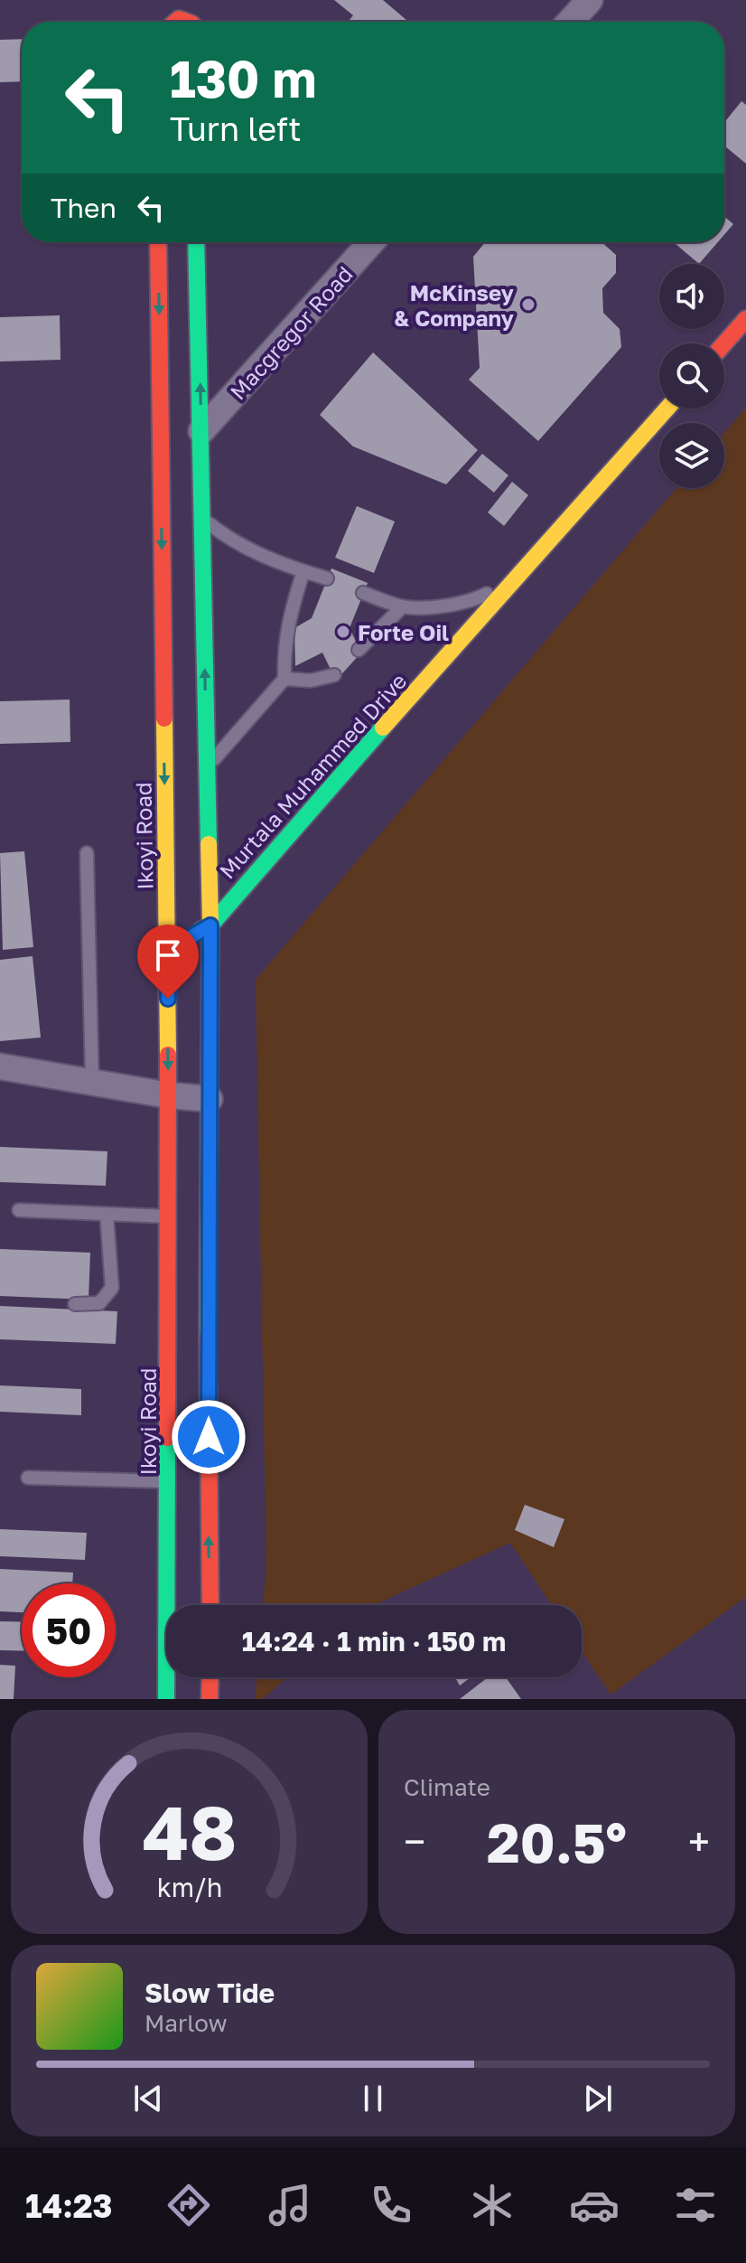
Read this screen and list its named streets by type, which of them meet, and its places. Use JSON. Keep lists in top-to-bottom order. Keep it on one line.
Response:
{"streets":{"main road":["Murtala Muhammed Drive","Ikoyi Road"],"street":["Macgregor Road"]},"crossings":[["Murtala Muhammed Drive","Ikoyi Road"]],"places":["McKinsey & Company","Forte Oil"],"page":{"turn":["130 m","Turn left"],"then":"Then","limit":"50","trip":"14:24 · 1 min · 150 m","tile":"Climate","heat":["−","20.5°","+"],"song":["Slow Tide","Marlow"],"tabs":"14:23","gauge":["48","km/h"]}}
